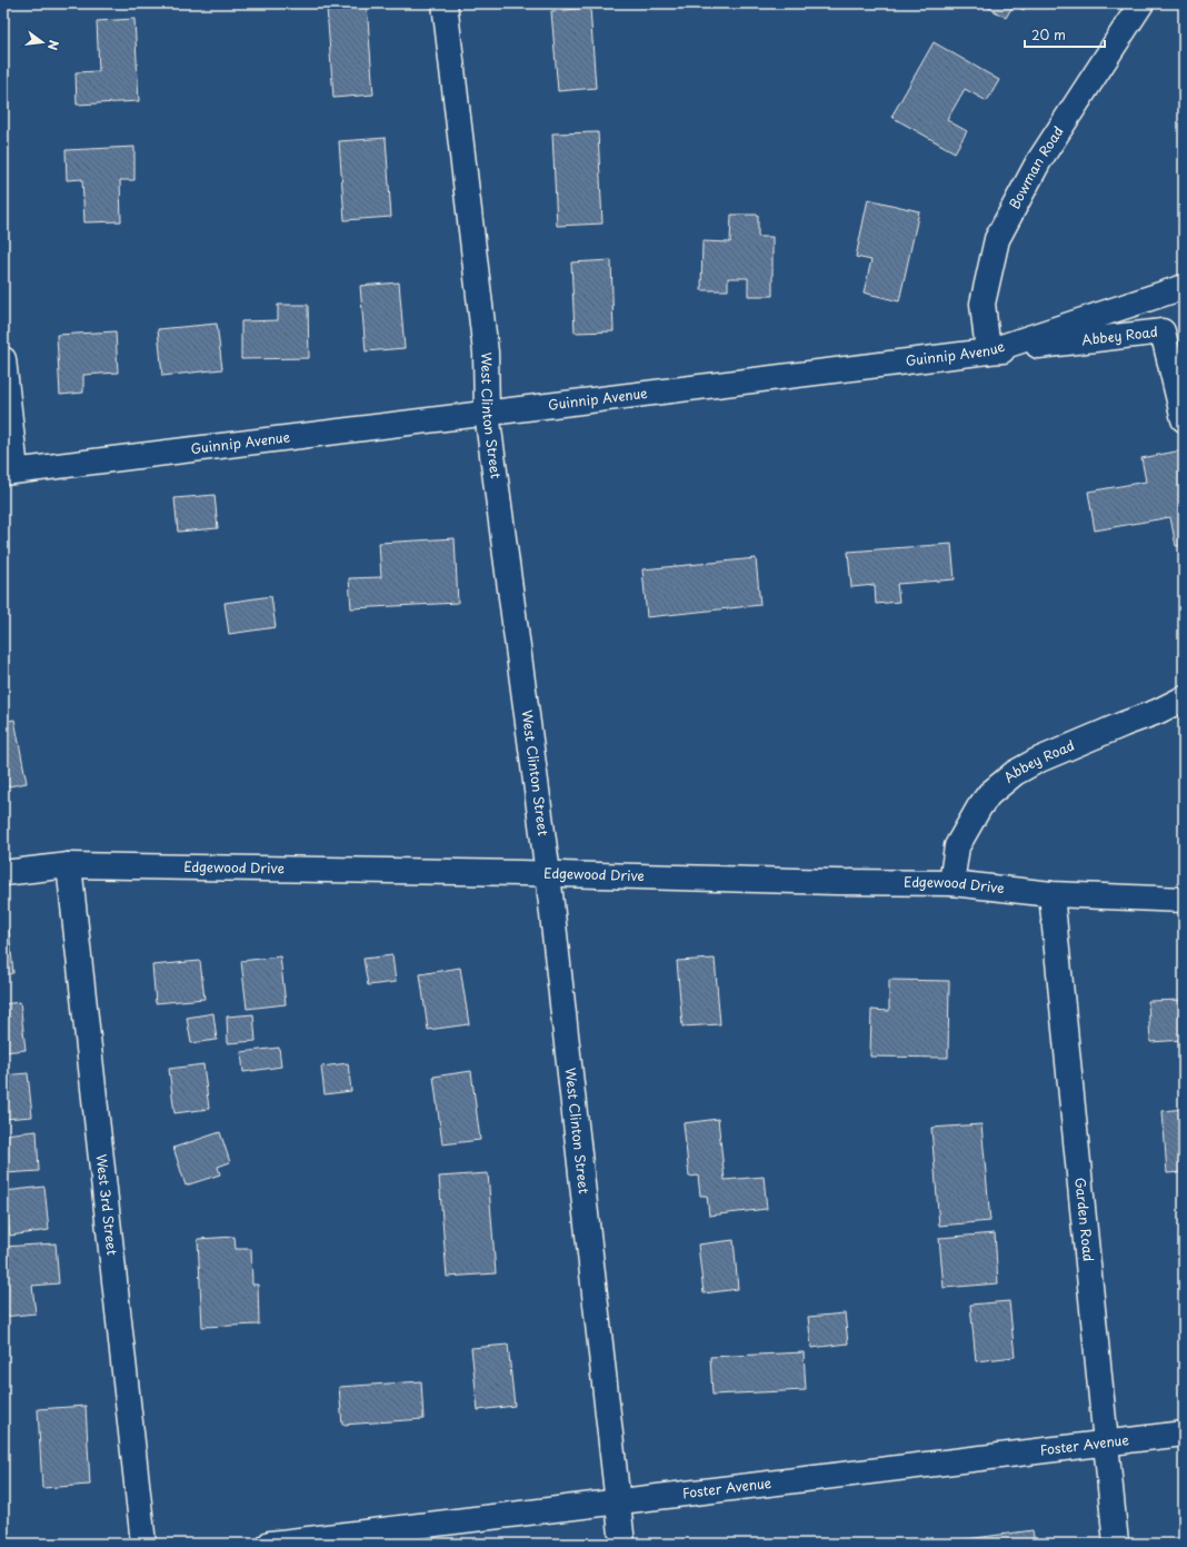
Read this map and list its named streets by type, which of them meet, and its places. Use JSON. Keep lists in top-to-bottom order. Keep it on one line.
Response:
{"streets":{"street":["Bowman Road","Abbey Road","Guinnip Avenue","West Clinton Street","Edgewood Drive","West 3rd Street","Garden Road","Foster Avenue"]},"crossings":[["Bowman Road","Abbey Road"],["Bowman Road","Guinnip Avenue"],["Abbey Road","Guinnip Avenue"],["Abbey Road","Edgewood Drive"],["Guinnip Avenue","West Clinton Street"],["West Clinton Street","Edgewood Drive"],["West Clinton Street","Foster Avenue"],["Edgewood Drive","West 3rd Street"],["Edgewood Drive","Garden Road"],["Garden Road","Foster Avenue"]],"scale_bar":"20 m","north":"right"}
